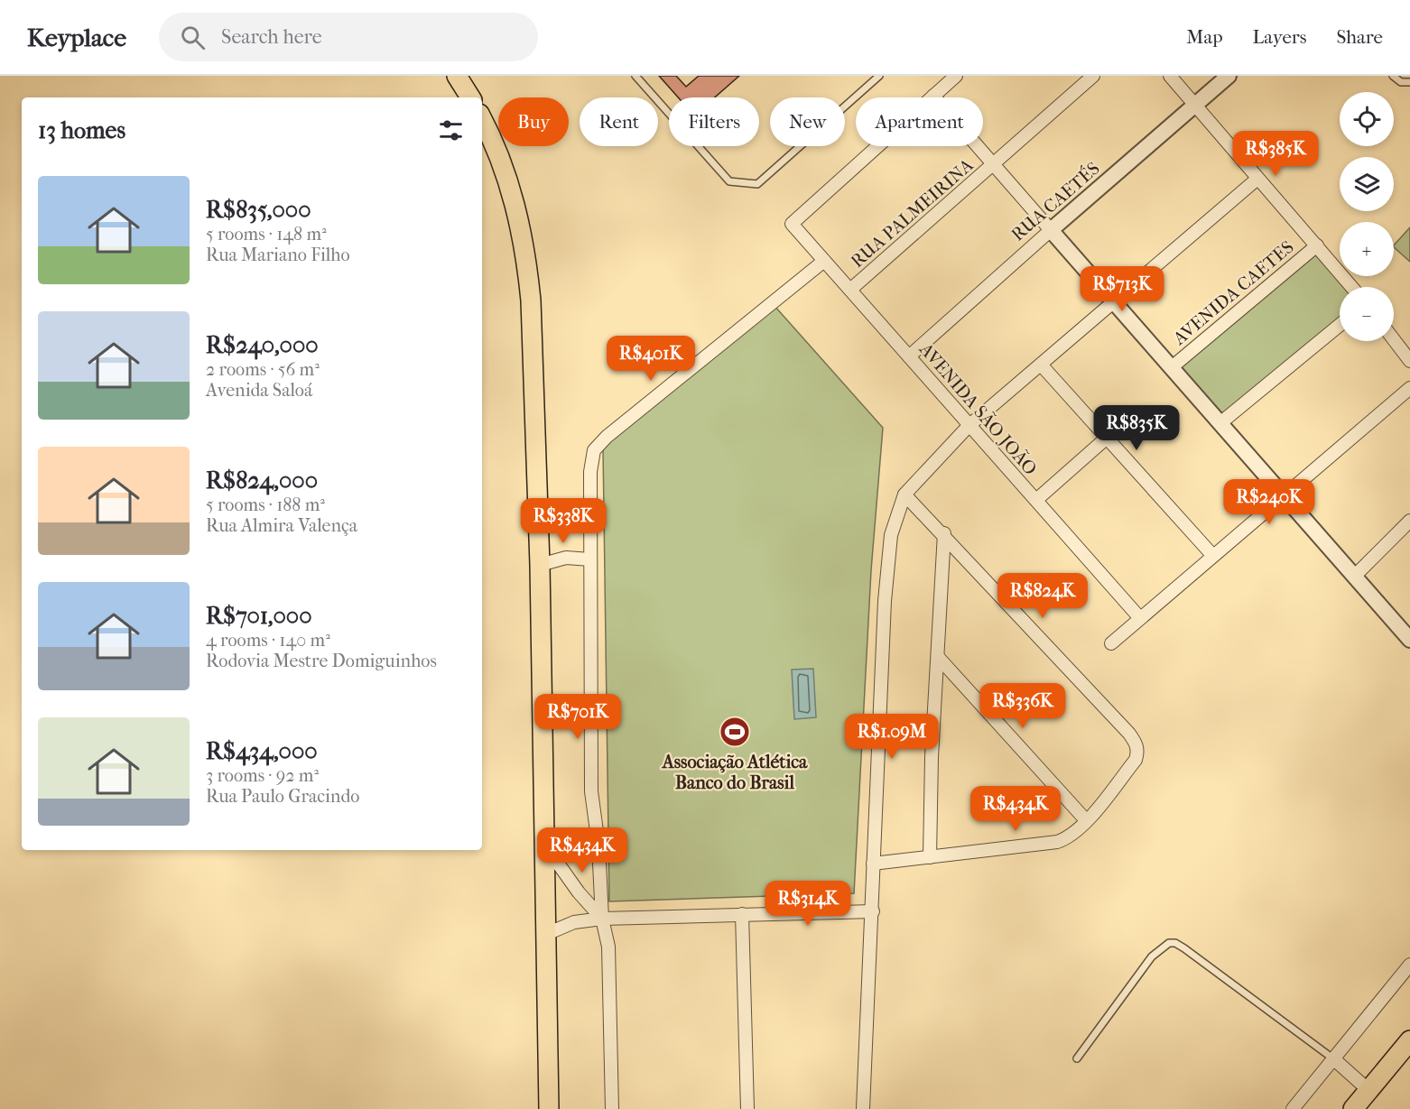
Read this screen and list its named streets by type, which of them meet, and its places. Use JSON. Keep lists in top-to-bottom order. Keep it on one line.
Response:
{"streets":{"street":["RUA CAETÉS","RUA PALMEIRINA","AVENIDA CAETES","AVENIDA SÃO JOÃO"]},"crossings":[["RUA CAETÉS","AVENIDA SÃO JOÃO"],["RUA PALMEIRINA","AVENIDA SÃO JOÃO"]],"places":{"sports":["Associação Atlética Banco do Brasil"]},"page":{"header":"Keyplace","search":"Search here","nav":["Map","Layers","Share"],"map_buttons":["+","−"],"chip":["Buy","Rent","Filters","New","Apartment"],"heading":"13 homes","price":["R$385K","R$713K","R$401K","R$835K","R$240K","R$338K","R$824K","R$336K","R$701K","R$1.09M","R$434K","R$434K","R$314K"],"list":[{"name":"R$835,000","note":"5 rooms · 148 m² · Rua Mariano Filho"},{"name":"R$240,000","note":"2 rooms · 56 m² · Avenida Saloá"},{"name":"R$824,000","note":"5 rooms · 188 m² · Rua Almira Valença"},{"name":"R$701,000","note":"4 rooms · 140 m² · Rodovia Mestre Domiguinhos"},{"name":"R$434,000","note":"3 rooms · 92 m² · Rua Paulo Gracindo"}]}}
